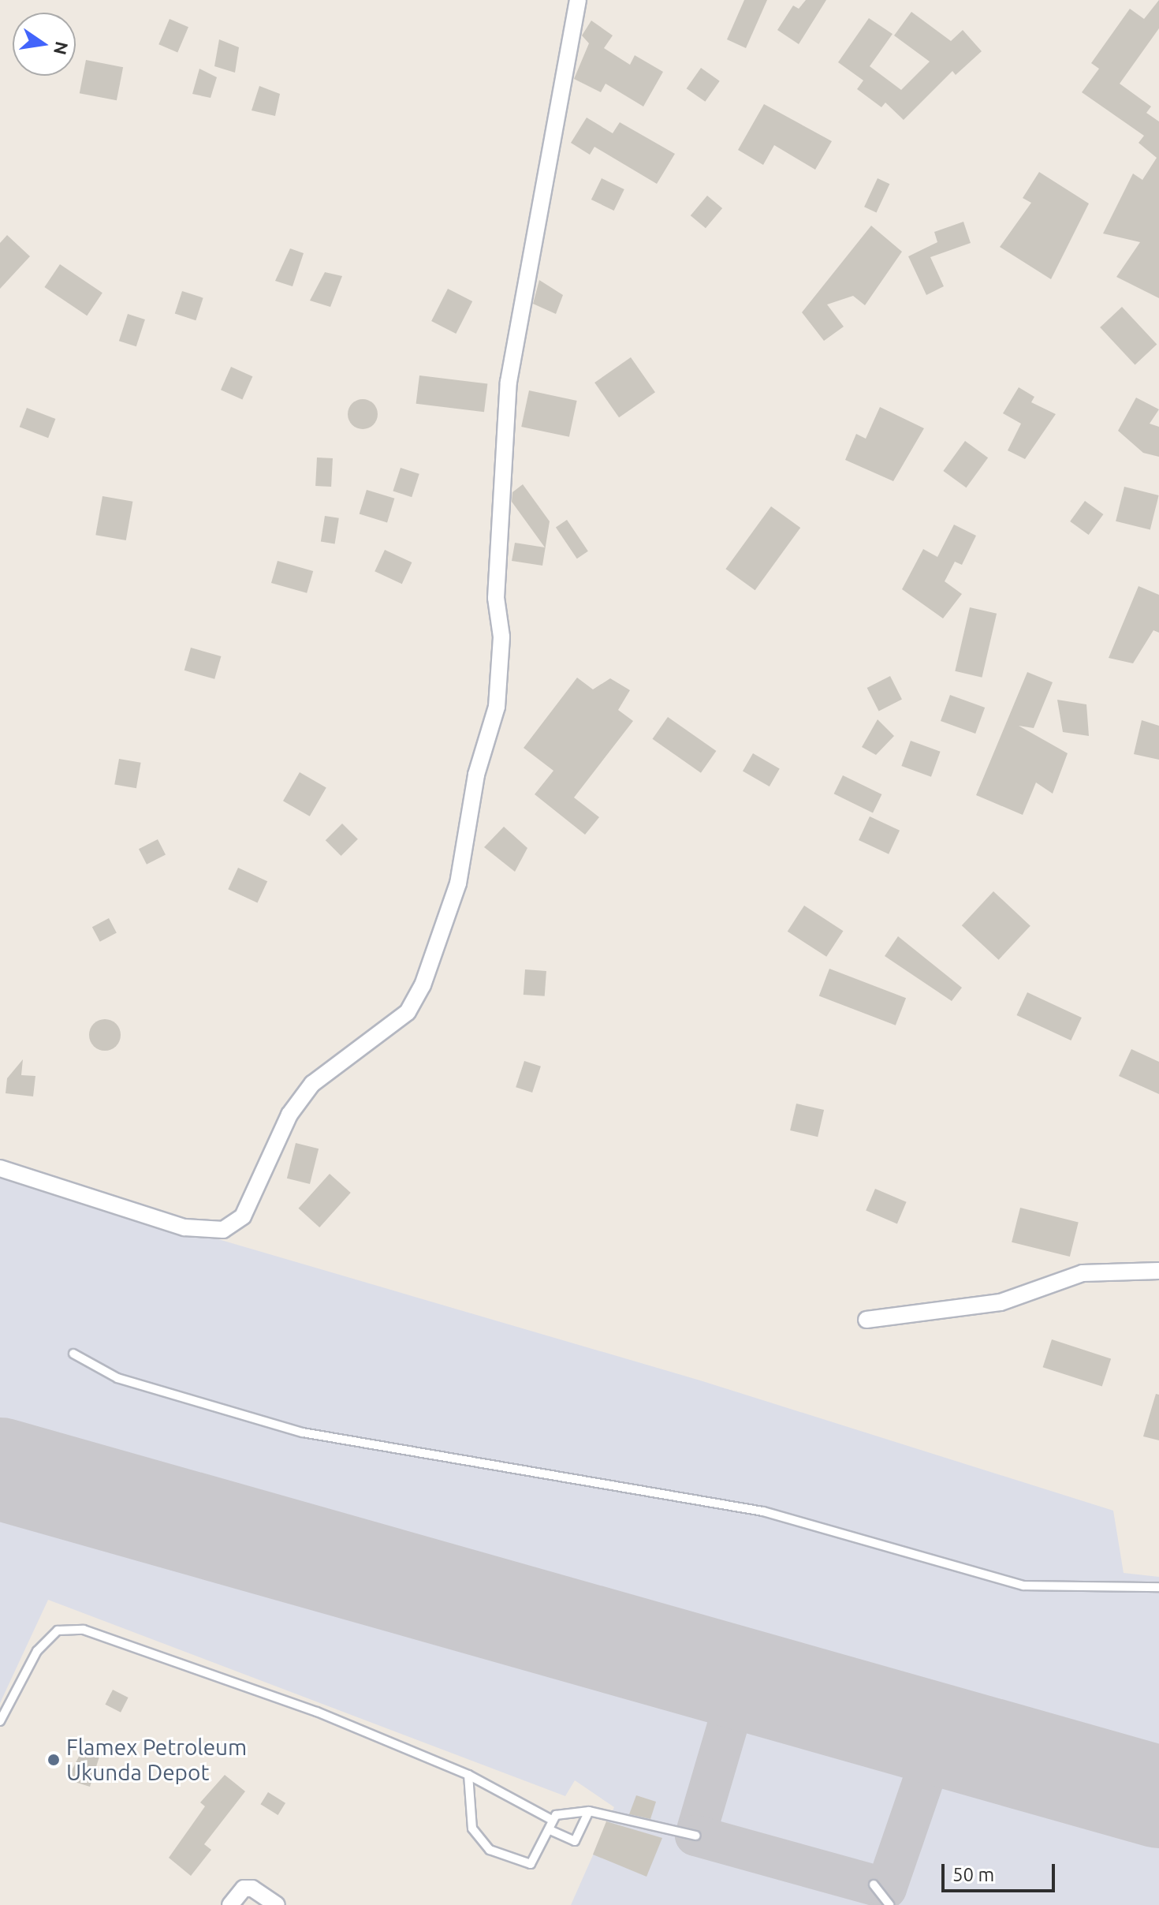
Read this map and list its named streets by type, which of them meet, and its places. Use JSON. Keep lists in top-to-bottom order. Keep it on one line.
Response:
{"places":["Flamex Petroleum Ukunda Depot"],"scale_bar":"50 m","north":"right"}
